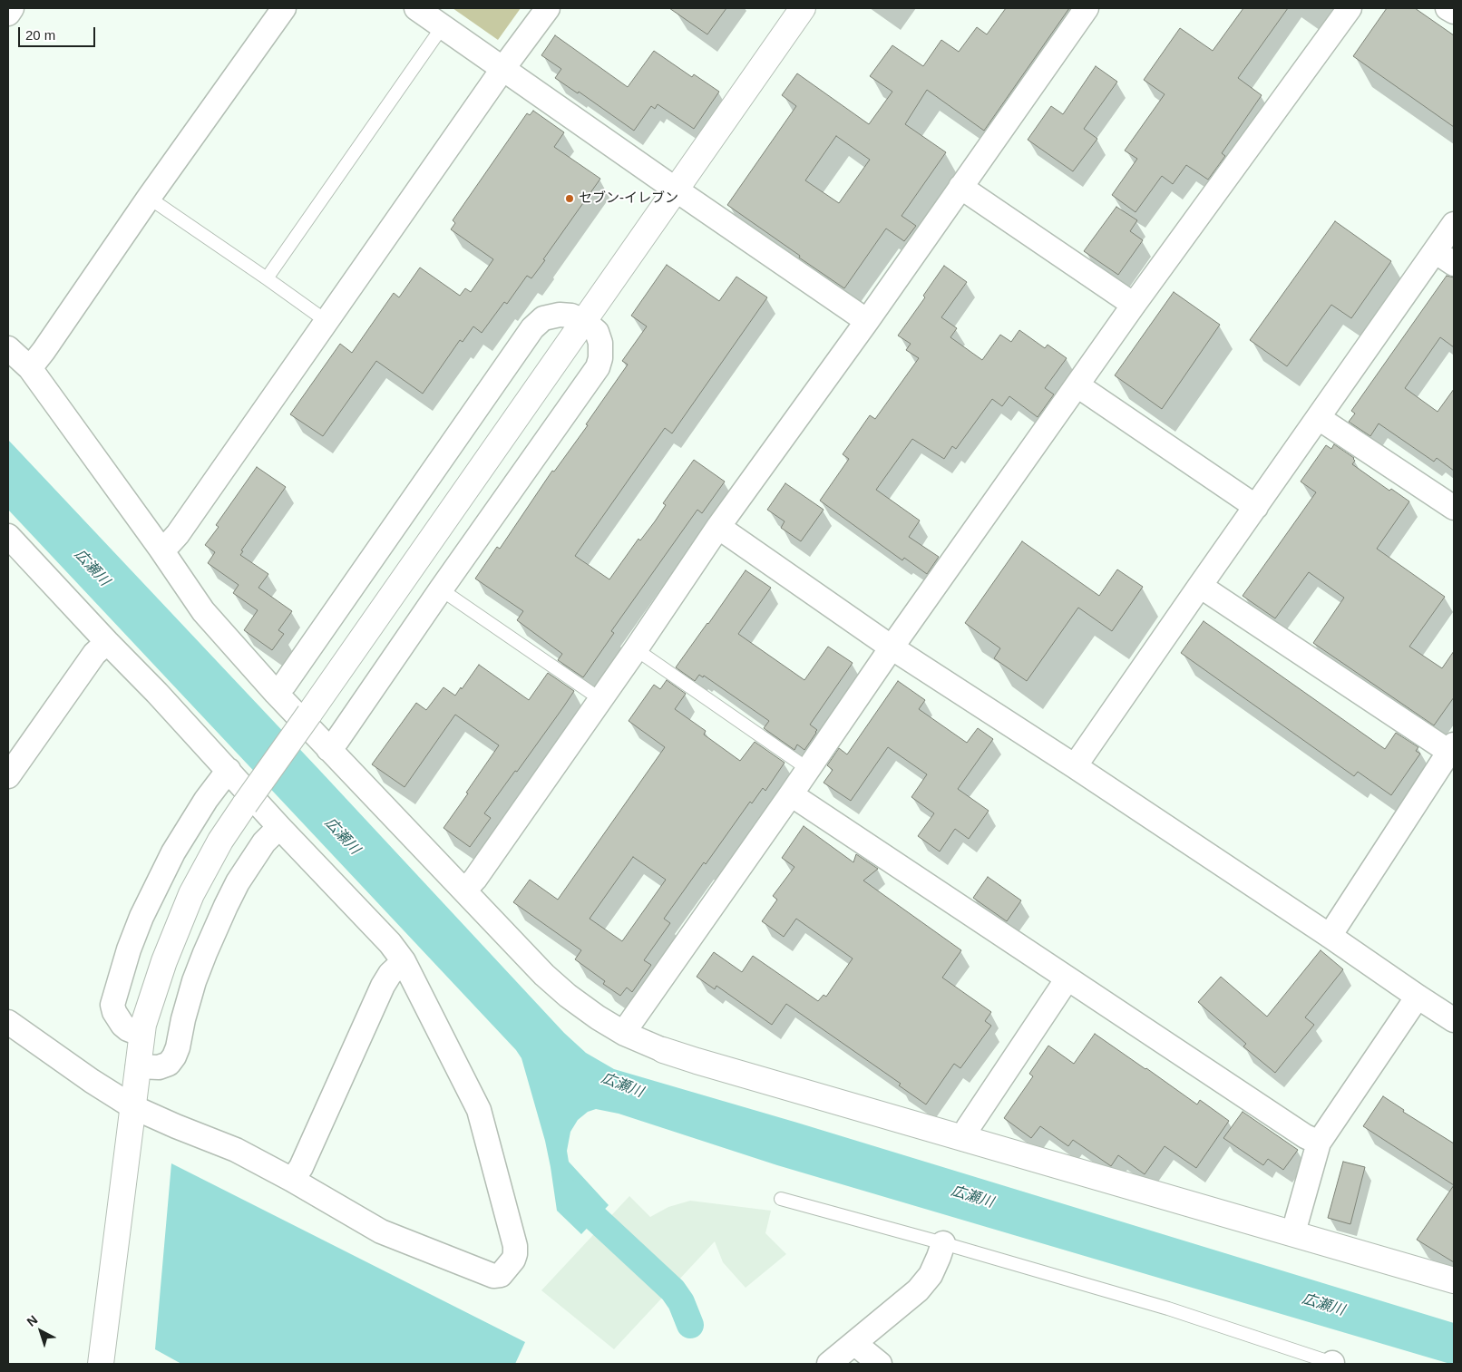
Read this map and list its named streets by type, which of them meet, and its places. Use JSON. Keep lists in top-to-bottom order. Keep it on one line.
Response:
{"water":["広瀬川"],"places":["セブン-イレブン"],"scale_bar":"20 m","north":"top left"}
